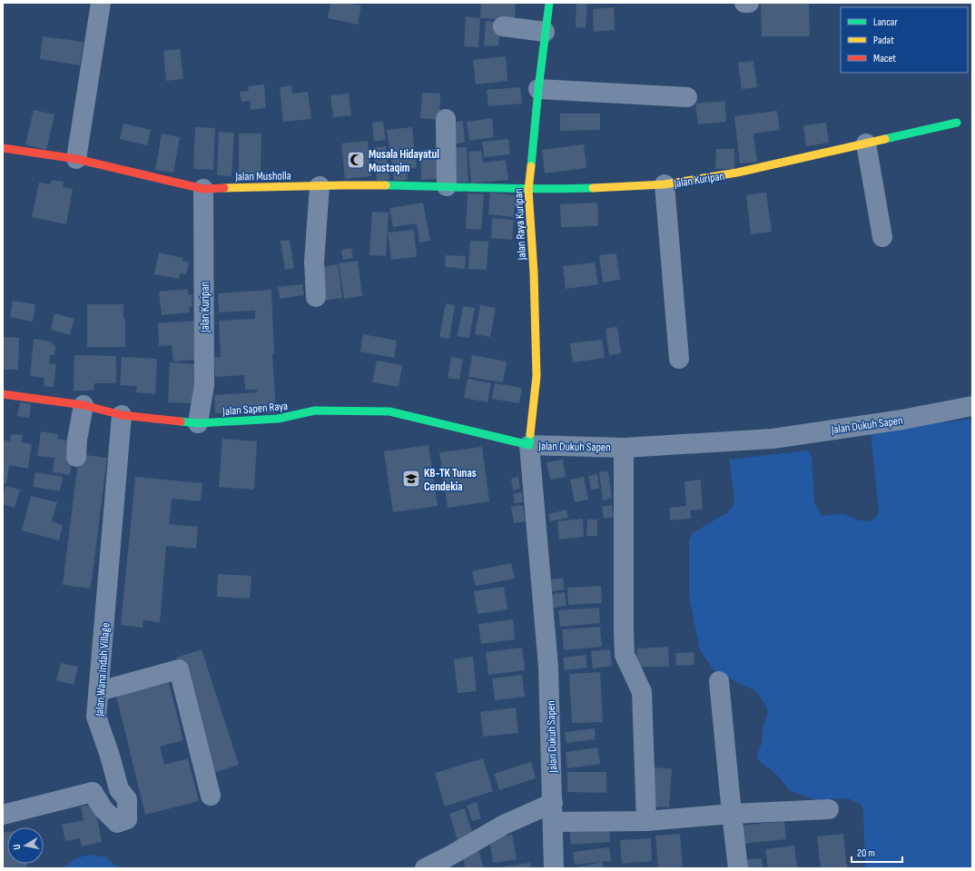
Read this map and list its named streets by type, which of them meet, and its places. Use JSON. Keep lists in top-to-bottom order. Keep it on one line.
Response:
{"streets":{"street":["Jalan Musholla","Jalan Kuripan","Jalan Raya Kuripan","Jalan Sapen Raya","Jalan Dukuh Sapen","Jalan Wana Indah Village"]},"crossings":[["Jalan Musholla","Jalan Kuripan"],["Jalan Musholla","Jalan Raya Kuripan"],["Jalan Kuripan","Jalan Raya Kuripan"],["Jalan Kuripan","Jalan Sapen Raya"],["Jalan Raya Kuripan","Jalan Sapen Raya"],["Jalan Raya Kuripan","Jalan Dukuh Sapen"],["Jalan Sapen Raya","Jalan Dukuh Sapen"],["Jalan Sapen Raya","Jalan Wana Indah Village"]],"places":{"mosque":["Musala Hidayatul Mustaqim"],"school or university":["KB-TK Tunas Cendekia"]},"legend":["Lancar","Padat","Macet"],"scale_bar":"20 m","north":"left"}
